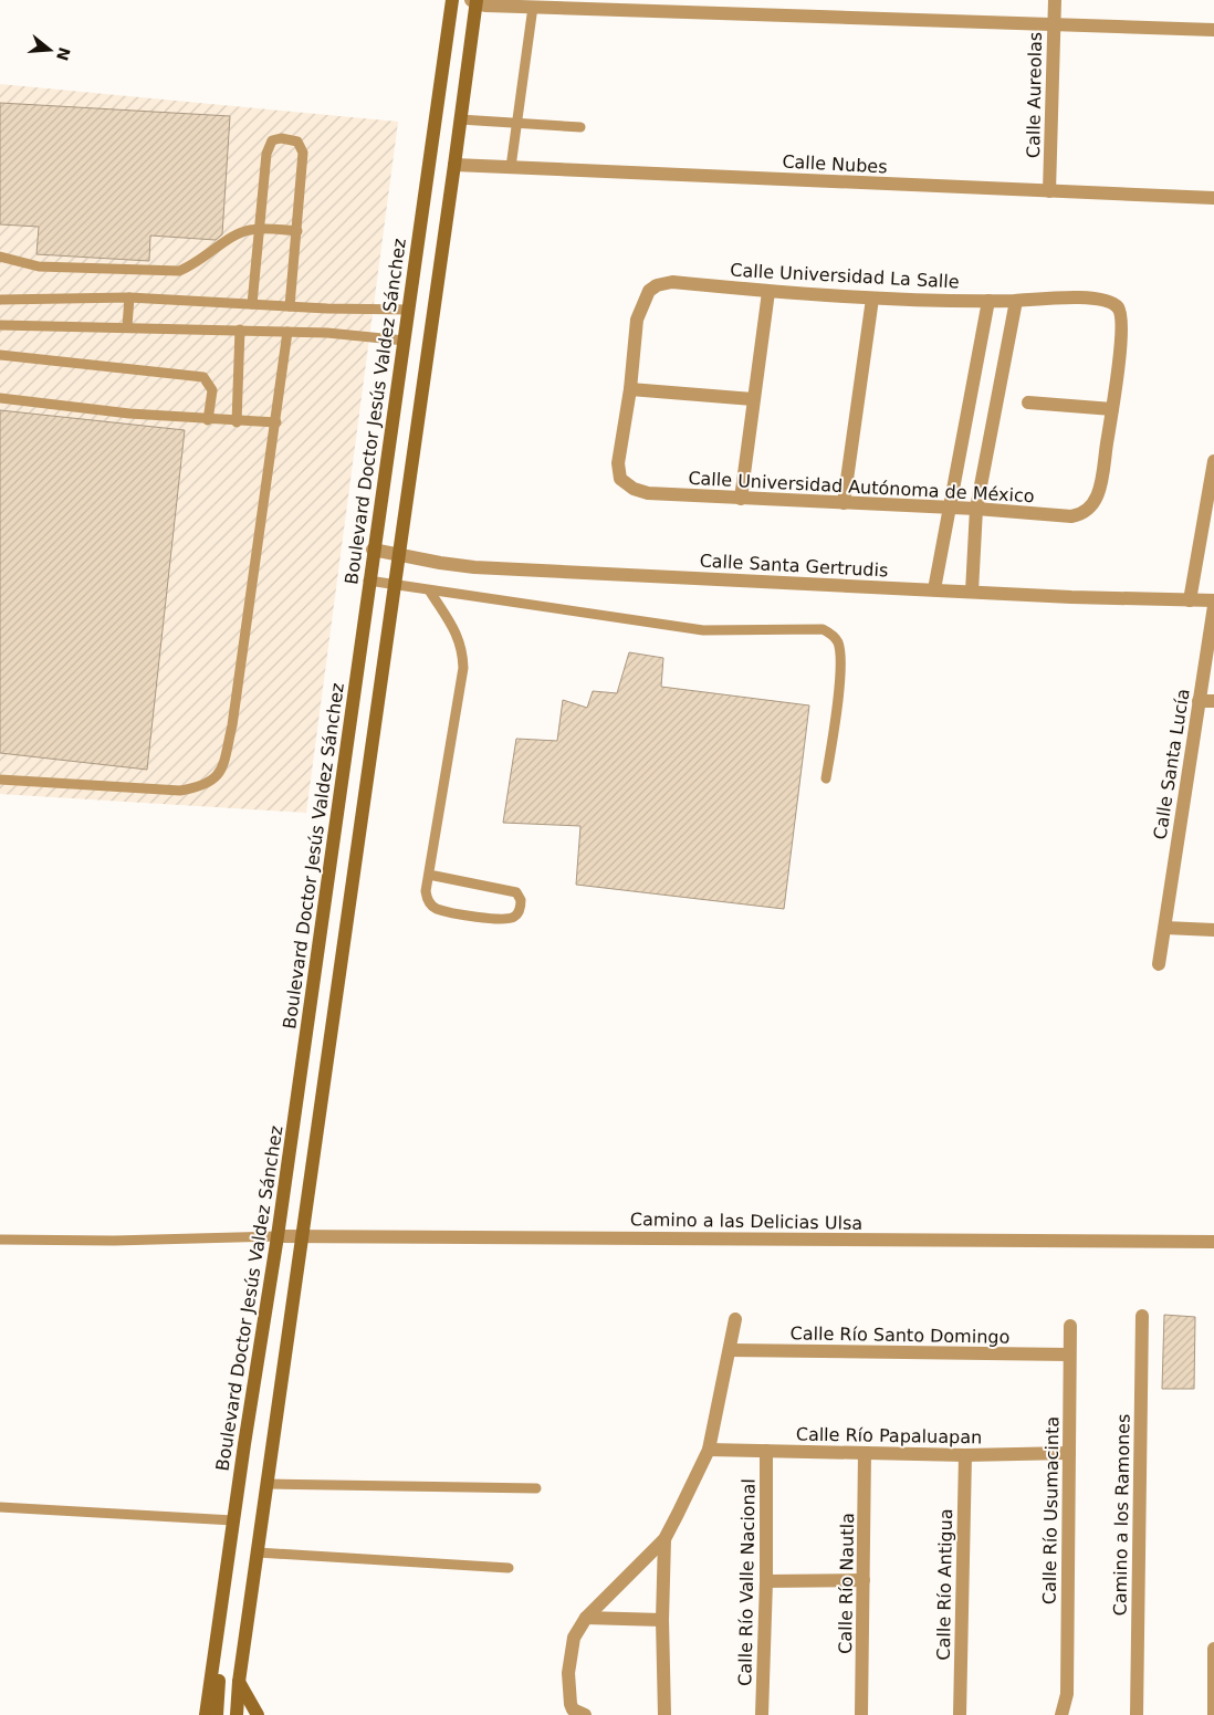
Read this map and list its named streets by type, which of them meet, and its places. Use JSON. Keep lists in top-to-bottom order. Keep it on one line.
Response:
{"streets":{"main road":["Boulevard Doctor Jesús Valdez Sánchez"],"street":["Calle Aureolas","Calle Nubes","Calle Universidad La Salle","Calle Universidad Autónoma de México","Calle Santa Gertrudis","Calle Santa Lucía","Camino a las Delicias Ulsa","Calle Río Santo Domingo","Calle Río Papaluapan","Calle Río Usumacinta","Camino a los Ramones","Calle Río Valle Nacional","Calle Río Nautla","Calle Río Antigua"]},"crossings":[["Calle Aureolas","Calle Nubes"],["Calle Universidad La Salle","Calle Universidad Autónoma de México"],["Boulevard Doctor Jesús Valdez Sánchez","Calle Santa Gertrudis"],["Boulevard Doctor Jesús Valdez Sánchez","Camino a las Delicias Ulsa"],["Calle Río Santo Domingo","Calle Río Usumacinta"],["Calle Río Papaluapan","Calle Río Usumacinta"],["Calle Río Papaluapan","Calle Río Valle Nacional"],["Calle Río Papaluapan","Calle Río Nautla"],["Calle Río Papaluapan","Calle Río Antigua"]],"north":"right"}
